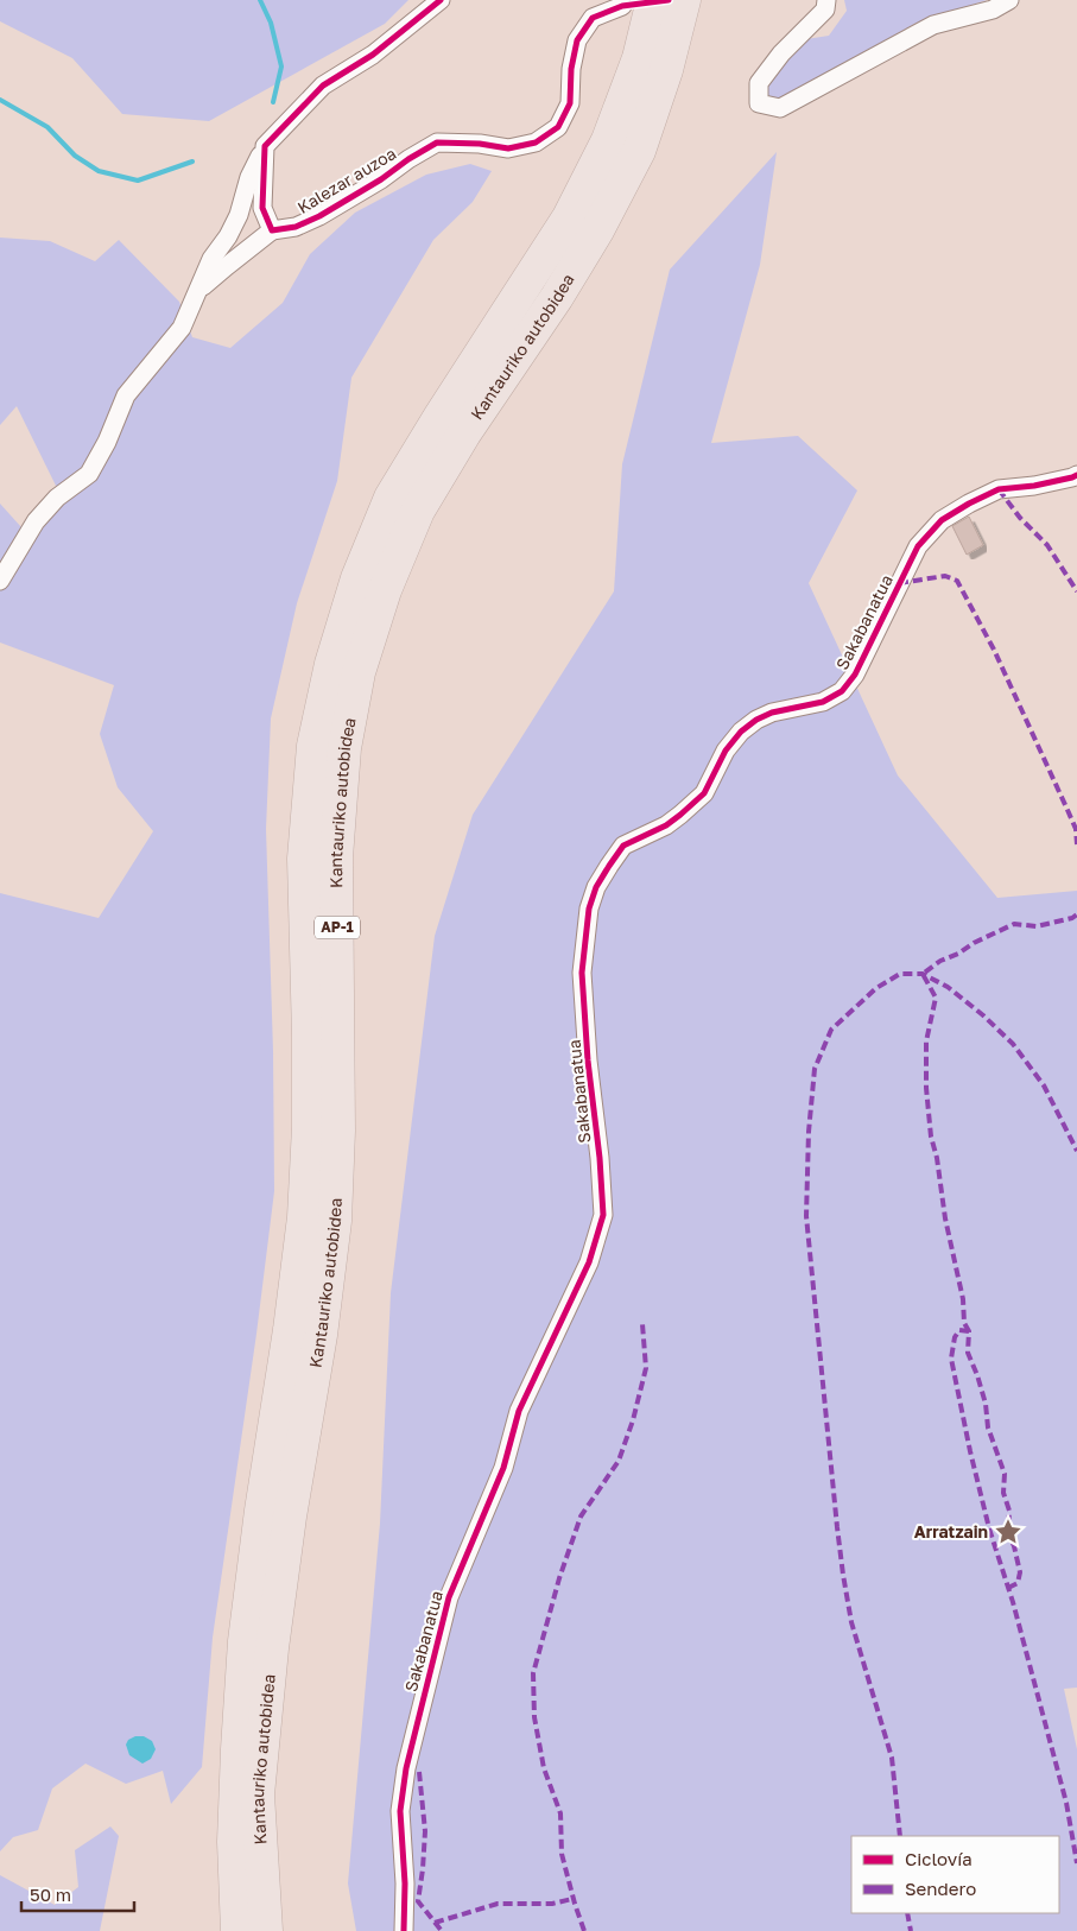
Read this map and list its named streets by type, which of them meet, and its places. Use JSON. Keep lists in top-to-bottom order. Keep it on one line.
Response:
{"streets":{"highway":["Kantauriko autobidea","AP-1"],"street":["Kalezar auzoa","Sakabanatua"]},"crossings":[["Kalezar auzoa","Kantauriko autobidea"]],"places":{"place":["Arratzain"]},"legend":["Ciclovía","Sendero"],"scale_bar":"50 m"}
